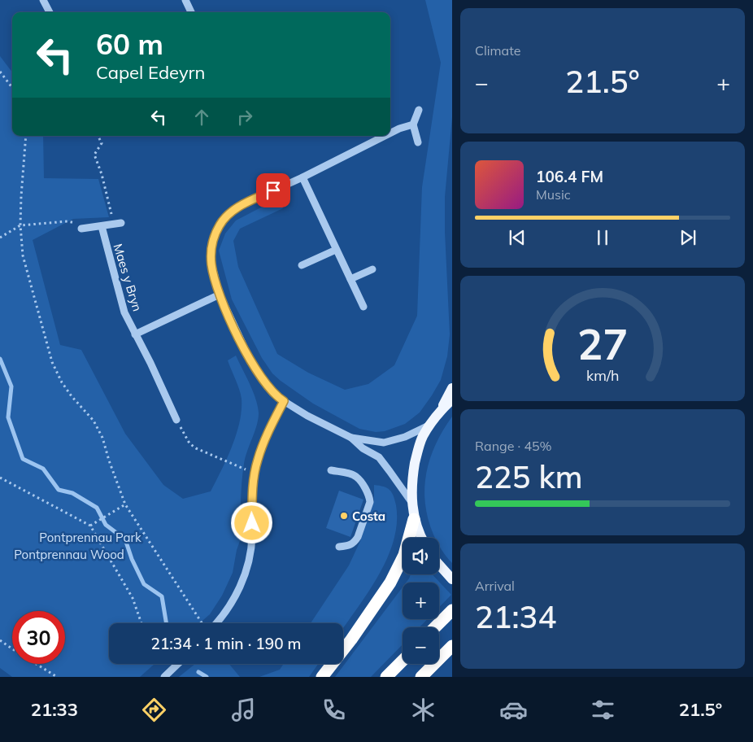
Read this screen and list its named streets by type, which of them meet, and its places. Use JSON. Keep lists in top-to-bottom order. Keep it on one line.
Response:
{"streets":{"street":["Maes y Bryn"]},"parks":["Pontprennau Park","Pontprennau Wood"],"places":["Costa"],"page":{"tile":["Climate",["Range · 45%","225 km"],["Arrival","21:34"]],"turn":["60 m","Capel Edeyrn"],"heat":["−","21.5°","+"],"song":["106.4 FM","Music"],"map_buttons":["+","−"],"limit":"30","trip":"21:34 · 1 min · 190 m","tabs":["21:33","21.5°"],"gauge":["27","km/h"]}}
